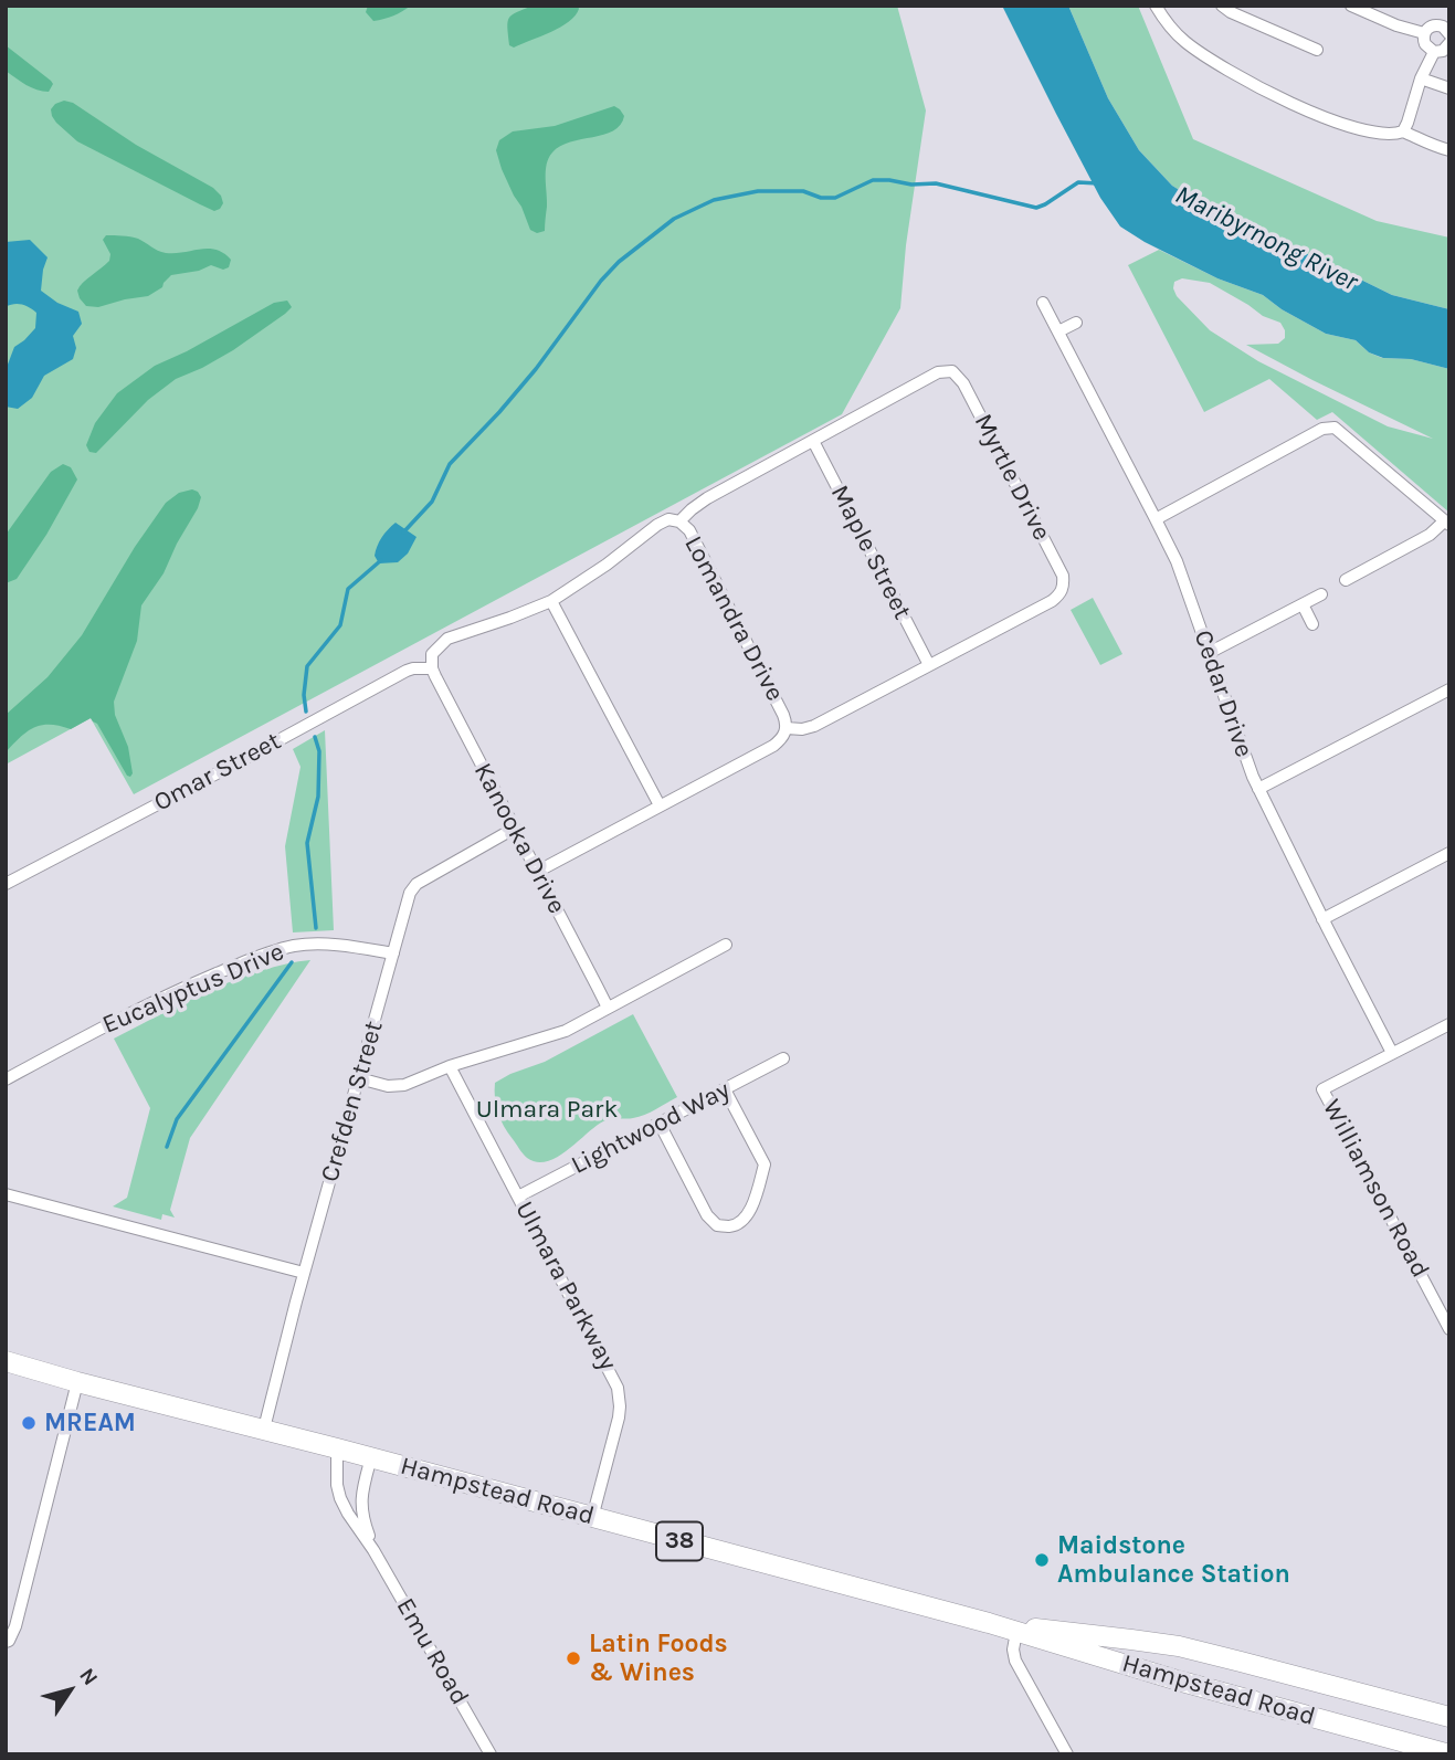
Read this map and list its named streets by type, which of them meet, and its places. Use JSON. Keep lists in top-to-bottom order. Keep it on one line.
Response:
{"streets":{"main road":["Hampstead Road","38"],"street":["Myrtle Drive","Maple Street","Lomandra Drive","Cedar Drive","Omar Street","Kanooka Drive","Eucalyptus Drive","Crefden Street","Lightwood Way","Williamson Road","Ulmara Parkway","Emu Road"]},"crossings":[["Myrtle Drive","Maple Street"],["Myrtle Drive","Lomandra Drive"],["Lomandra Drive","Omar Street"],["Lomandra Drive","Kanooka Drive"],["Cedar Drive","Williamson Road"],["Omar Street","Kanooka Drive"],["Kanooka Drive","Crefden Street"],["Eucalyptus Drive","Crefden Street"],["Crefden Street","Hampstead Road"],["Lightwood Way","Ulmara Parkway"],["Ulmara Parkway","Hampstead Road"],["Hampstead Road","Emu Road"]],"water":["Maribyrnong River"],"parks":["Ulmara Park"],"places":["MREAM","Maidstone Ambulance Station","Latin Foods & Wines"],"north":"top right"}
